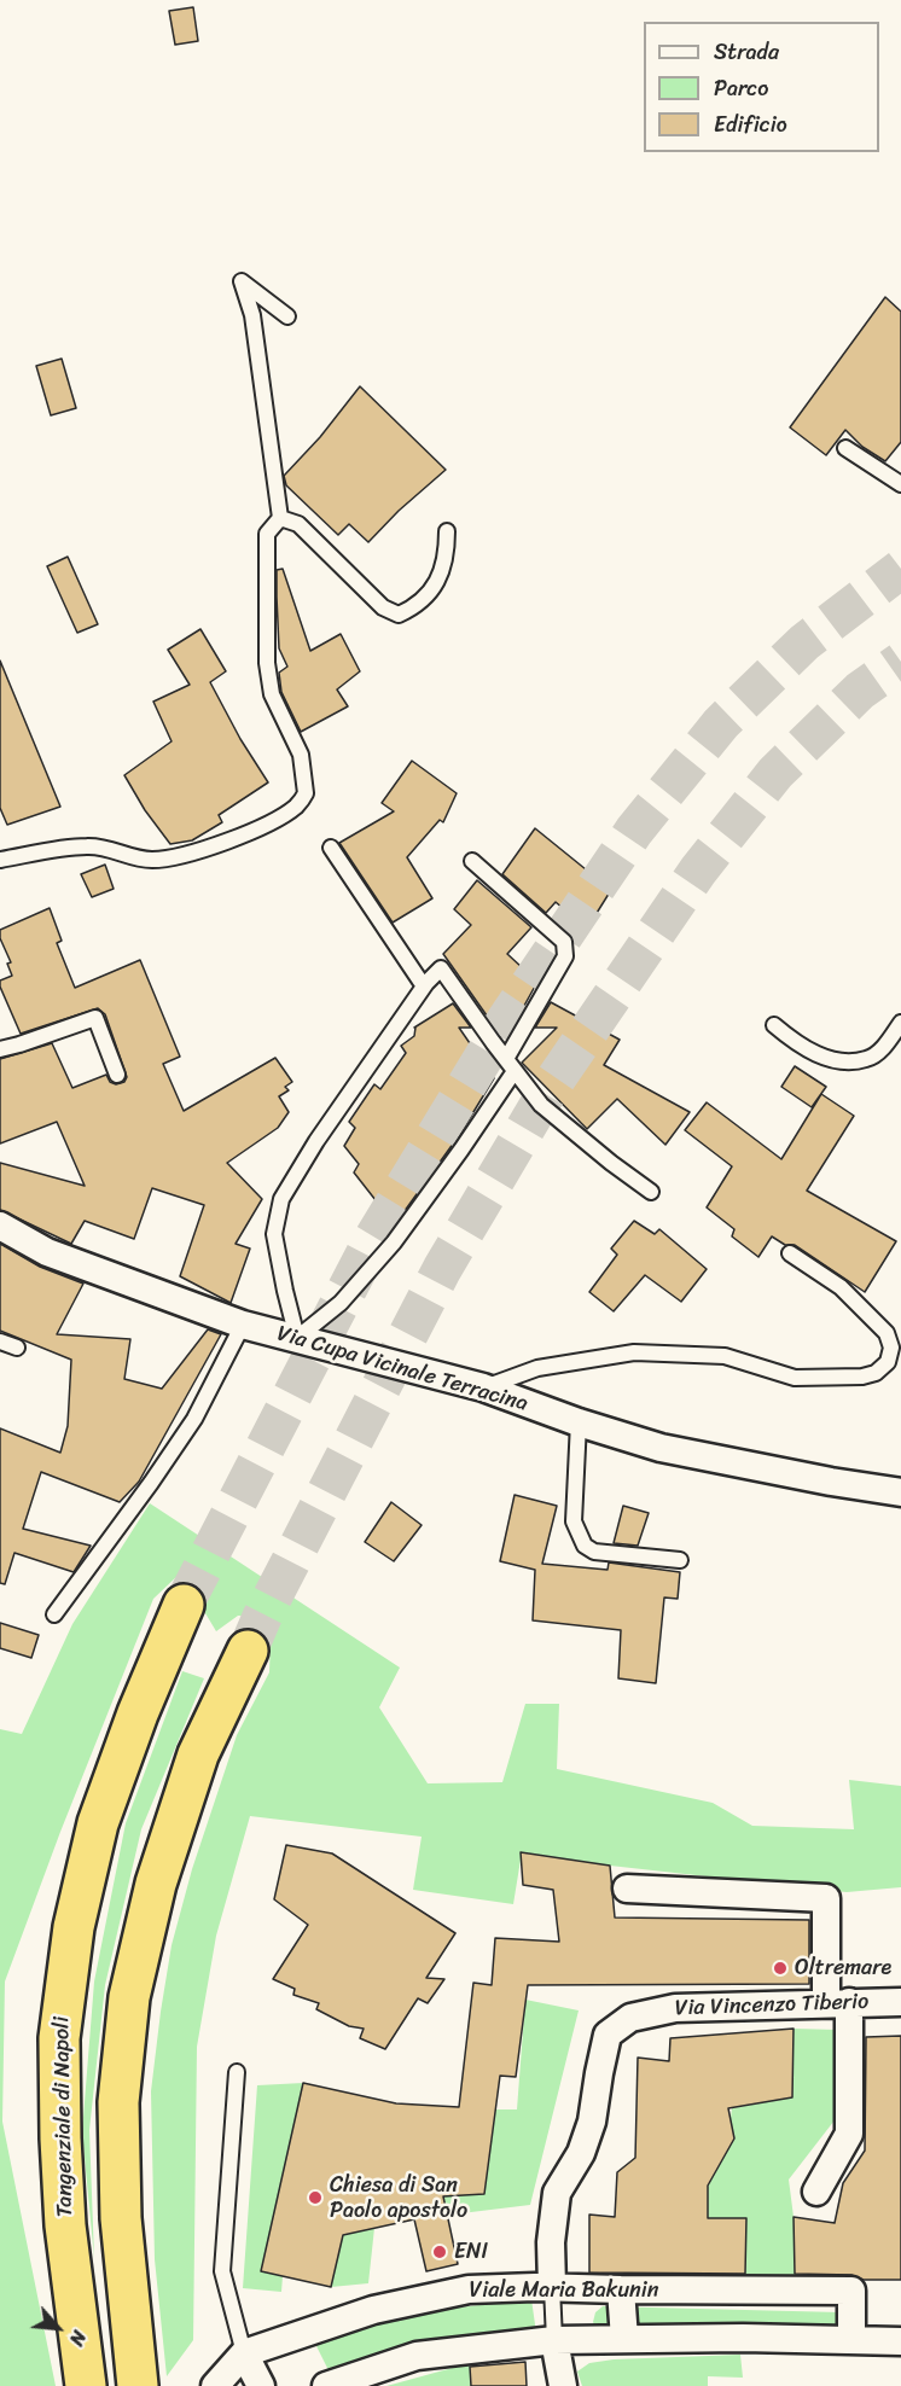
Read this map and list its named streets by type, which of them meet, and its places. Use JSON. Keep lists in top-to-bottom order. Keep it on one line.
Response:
{"streets":{"highway":["Tangenziale di Napoli"],"street":["Via Cupa Vicinale Terracina","Via Vincenzo Tiberio","Viale Maria Bakunin"]},"crossings":[["Via Vincenzo Tiberio","Viale Maria Bakunin"]],"places":["Oltremare","Chiesa di San Paolo apostolo","ENI"],"legend":["Strada","Parco","Edificio"],"north":"bottom right"}
